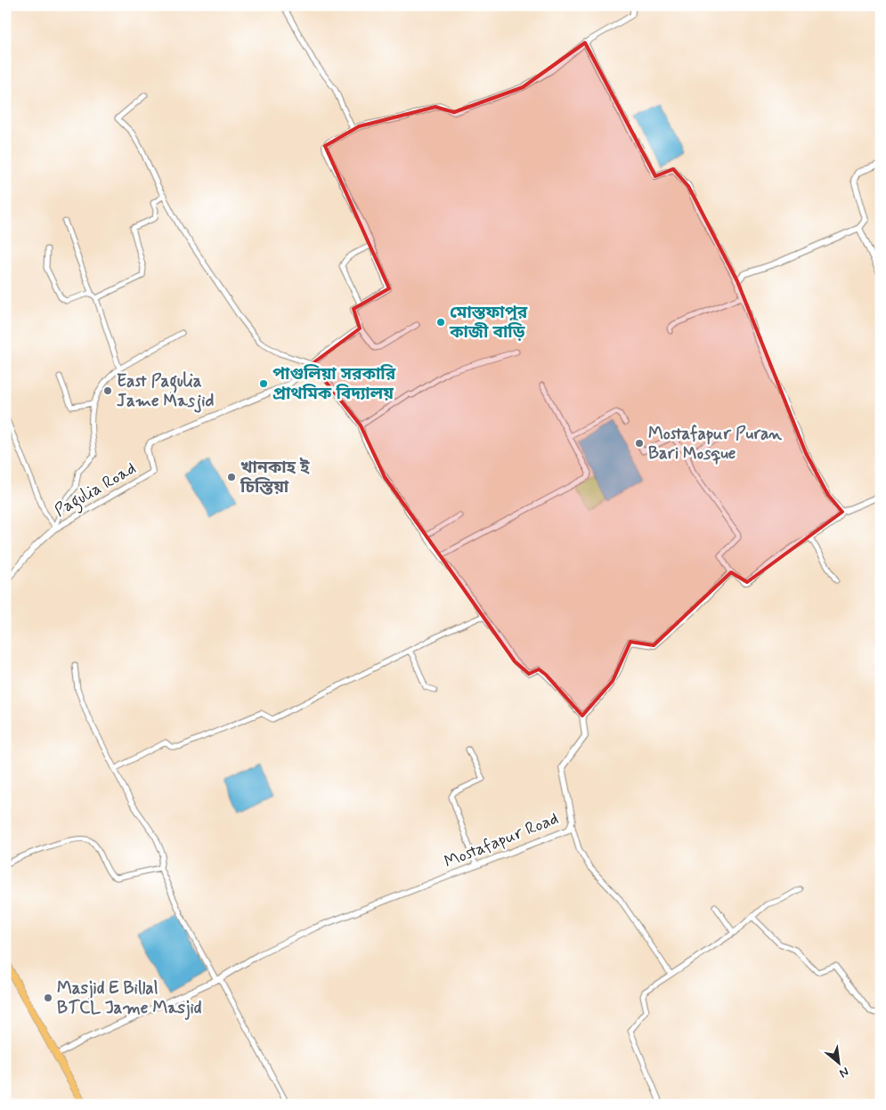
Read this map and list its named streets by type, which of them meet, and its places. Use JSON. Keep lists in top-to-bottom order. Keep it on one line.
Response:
{"streets":{"street":["Pagulia Road","Mostafapur Road"]},"places":["মোস্তফাপুর কাজী বাড়ি","পাগুলিয়া সরকারি প্রাথমিক বিদ্যালয়","East Pagulia Jame Masjid","Mostafapur Puran Bari Mosque","খানকাহ ই চিস্তিয়া","Masjid E Billal BTCL Jame Masjid"],"north":"bottom right"}
